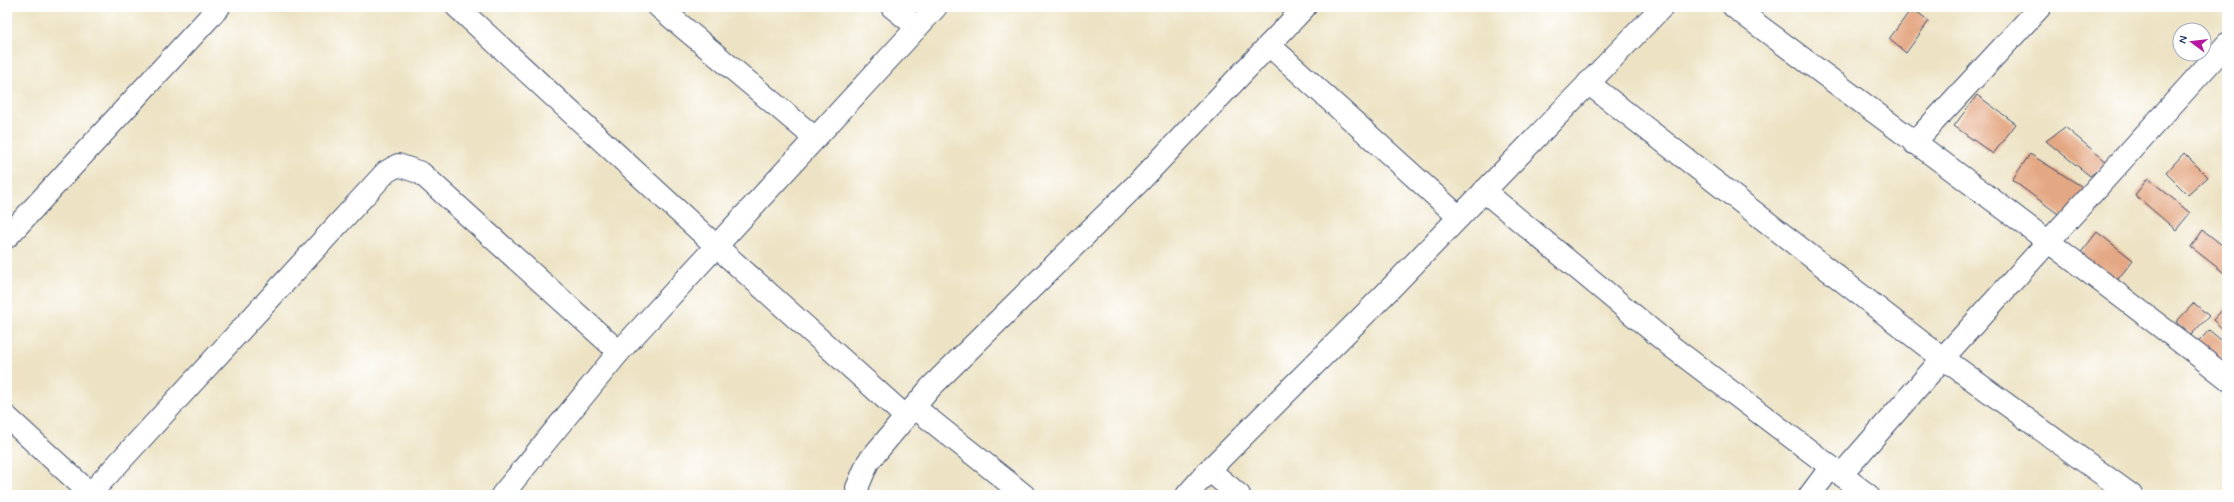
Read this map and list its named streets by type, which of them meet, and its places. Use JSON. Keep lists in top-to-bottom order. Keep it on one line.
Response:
{"north":"left"}
